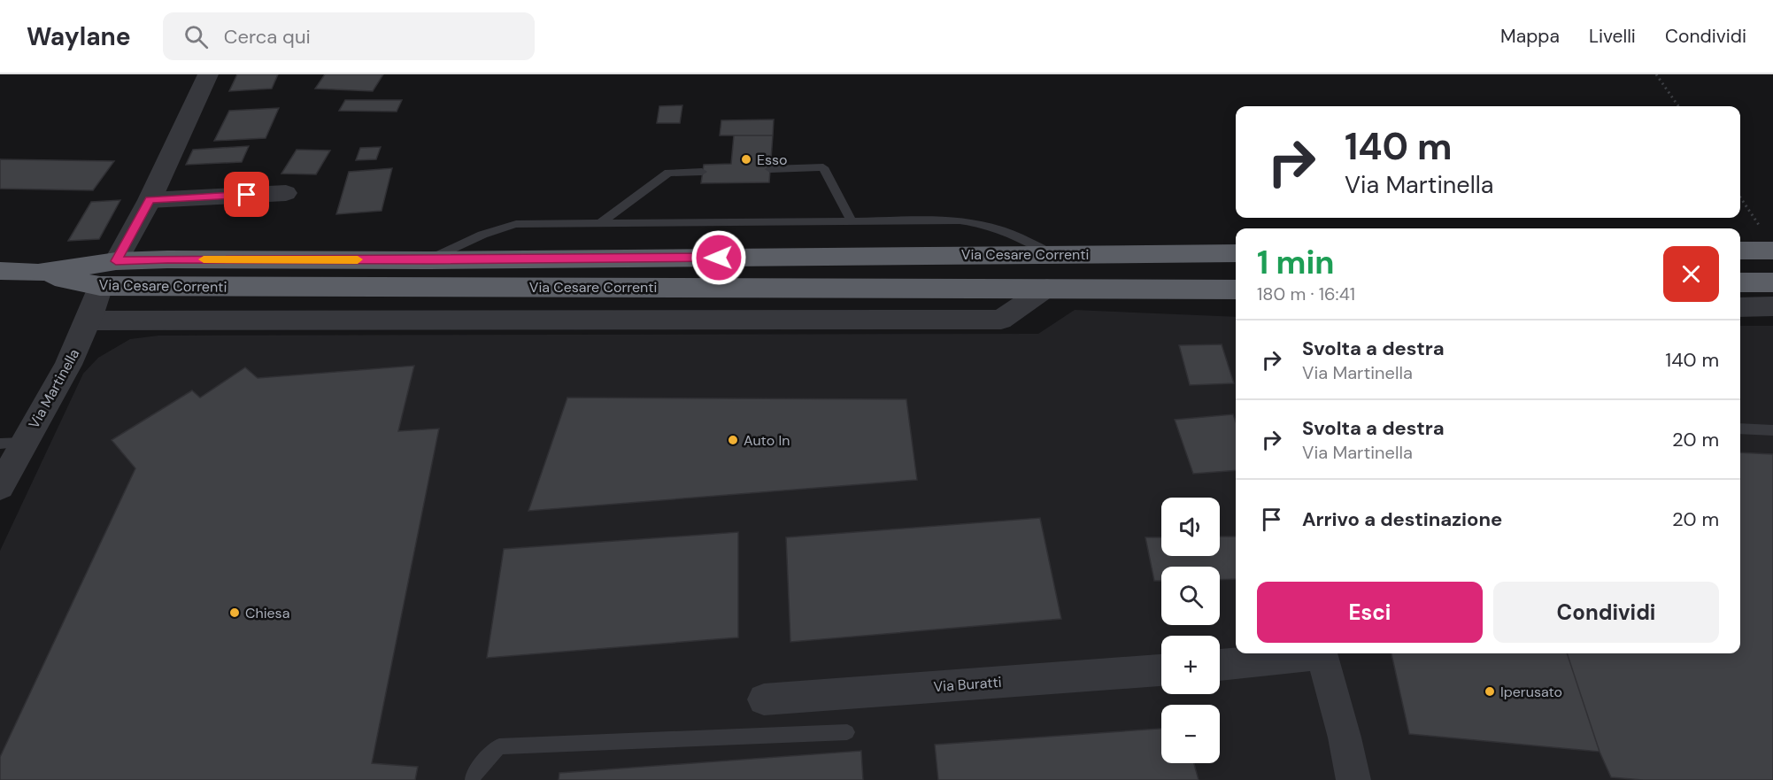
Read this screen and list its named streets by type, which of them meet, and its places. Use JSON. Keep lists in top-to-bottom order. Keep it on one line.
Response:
{"streets":{"highway":["Via Cesare Correnti"],"street":["Via Martinella","Via Buratti"]},"crossings":[["Via Cesare Correnti","Via Martinella"]],"places":["Esso","Auto In","Chiesa","Iperusato"],"page":{"header":"Waylane","search":"Cerca qui","nav":["Mappa","Livelli","Condividi"],"turn":["140 m","Via Martinella"],"heading":["1 min","180 m · 16:41"],"list":[{"name":"Svolta a destra","note":"Via Martinella","value":"140 m"},{"name":"Svolta a destra","note":"Via Martinella","value":"20 m"},{"name":"Arrivo a destinazione","value":"20 m"}],"map_buttons":["+","−"],"buttons":["Esci","Condividi"]}}
